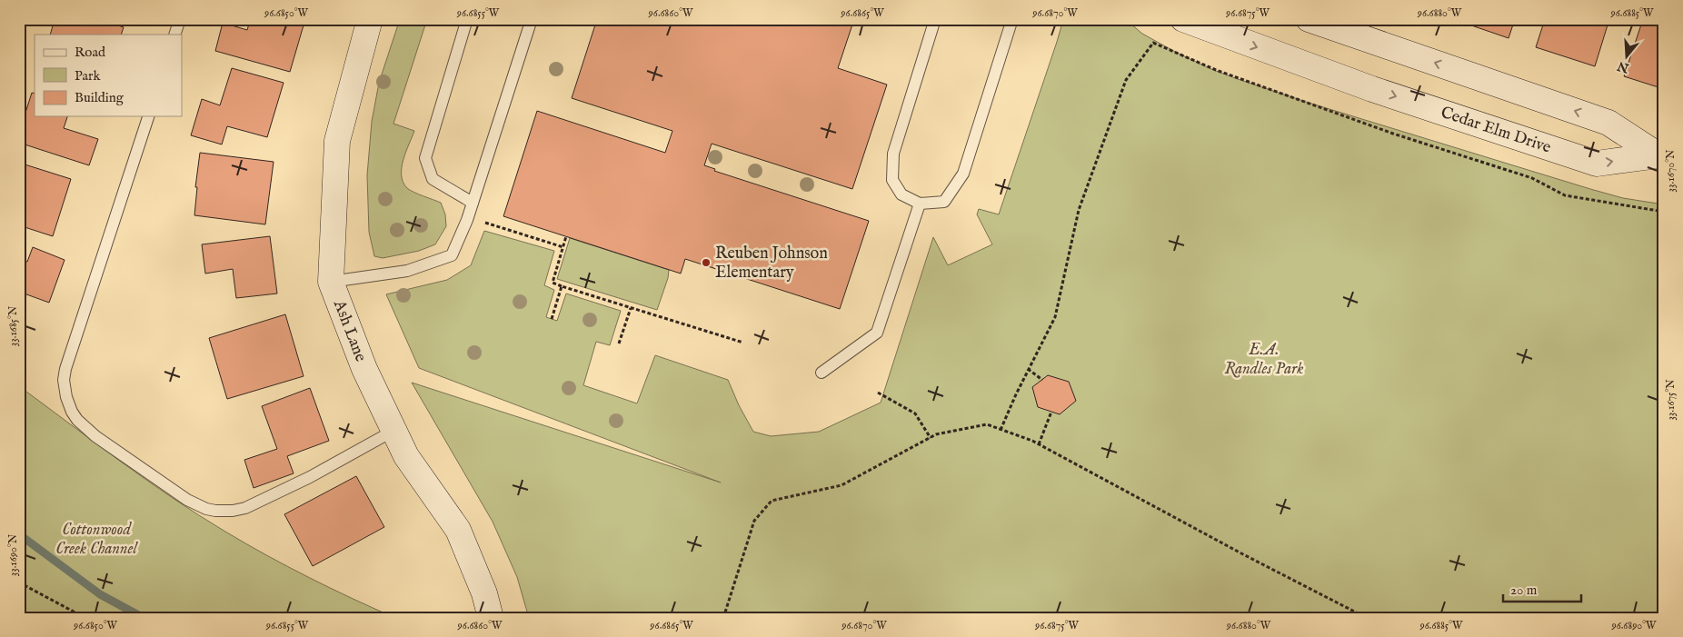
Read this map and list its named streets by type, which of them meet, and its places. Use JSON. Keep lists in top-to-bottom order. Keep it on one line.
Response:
{"streets":{"street":["Cedar Elm Drive","Ash Lane"]},"parks":["E.A. Randles Park","Cottonwood Creek Channel"],"places":["Reuben Johnson Elementary"],"legend":["Road","Park","Building"],"scale_bar":"20 m","north":"bottom","coordinates":["96.6850°W","96.6855°W","96.6860°W","96.6865°W","96.6870°W","96.6875°W","96.6880°W","96.6885°W","33.1670°N","33.1685°N","33.1675°N","33.1690°N","96.6890°W"]}
